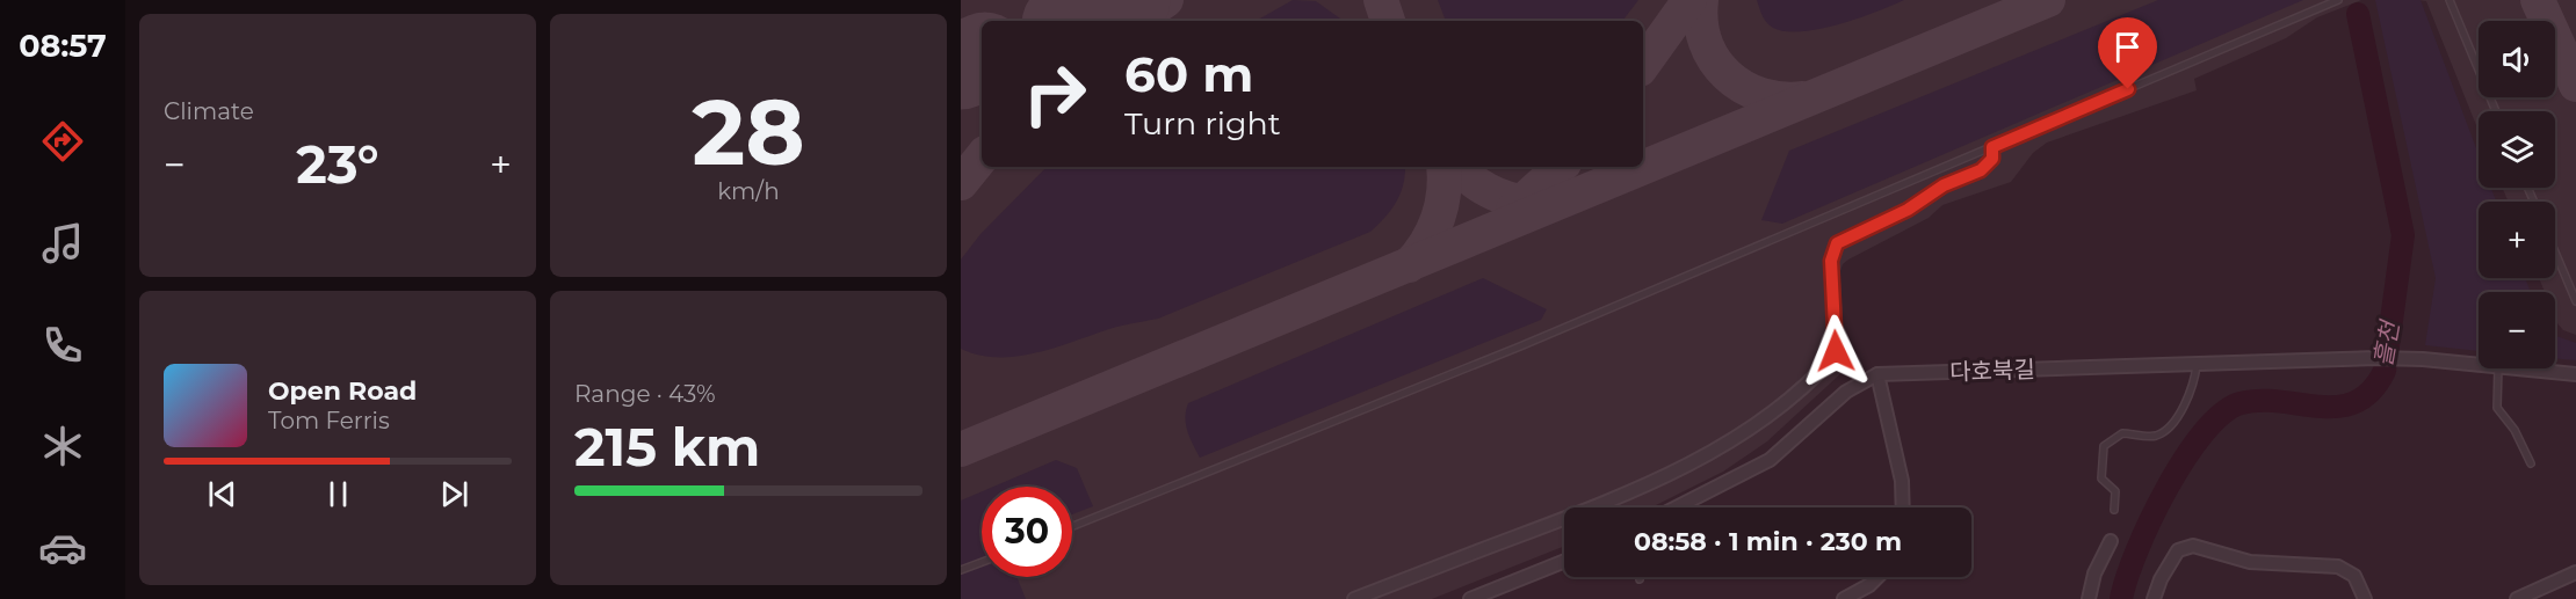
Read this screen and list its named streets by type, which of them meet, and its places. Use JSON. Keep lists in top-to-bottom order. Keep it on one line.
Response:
{"streets":{"street":["다호북길"]},"water":["흘천"],"page":{"tabs":"08:57","tile":["Climate",["28","km/h"],["Range · 43%","215 km"]],"map_buttons":["+","−"],"turn":["60 m","Turn right"],"heat":["−","23°","+"],"song":["Open Road","Tom Ferris"],"limit":"30","trip":"08:58 · 1 min · 230 m"}}
